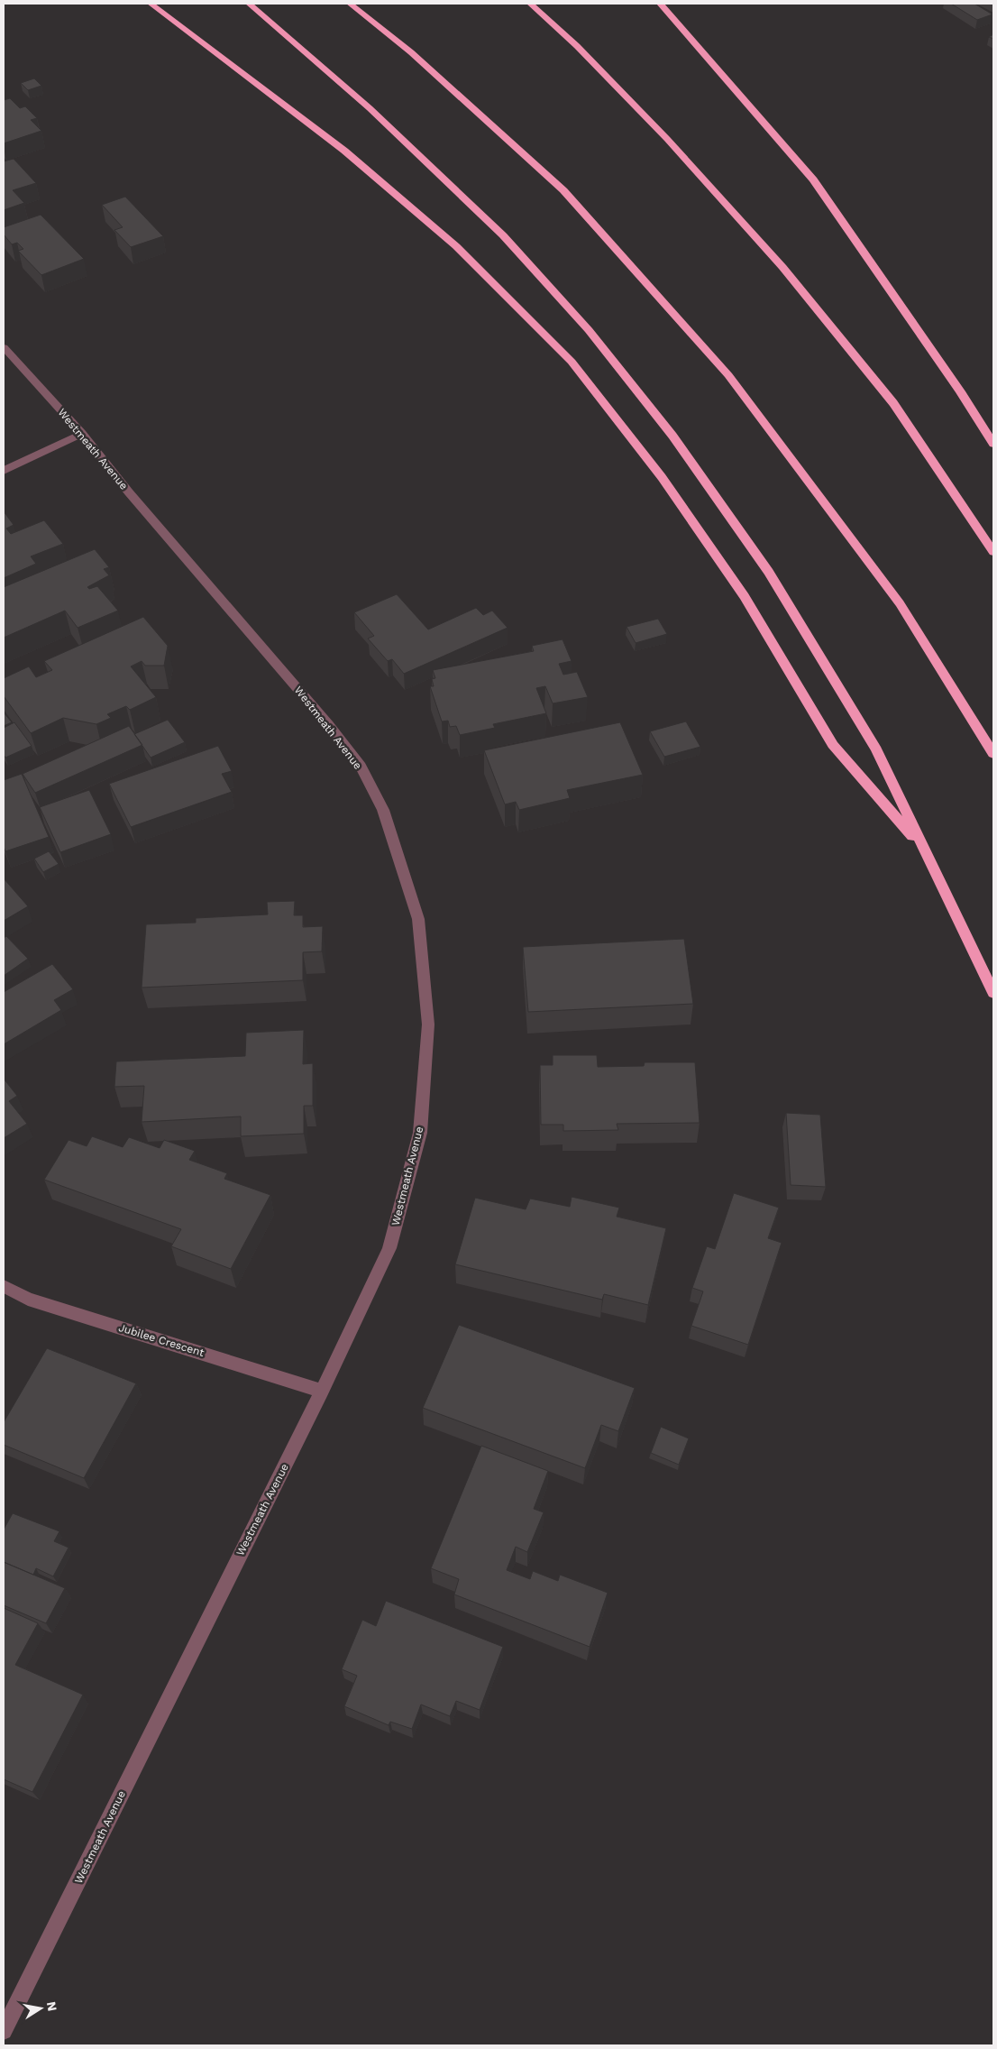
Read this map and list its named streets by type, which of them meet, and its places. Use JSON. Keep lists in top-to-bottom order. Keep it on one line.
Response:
{"streets":{"street":["Westmeath Avenue","Jubilee Crescent"]},"crossings":[["Westmeath Avenue","Jubilee Crescent"]],"north":"right"}
